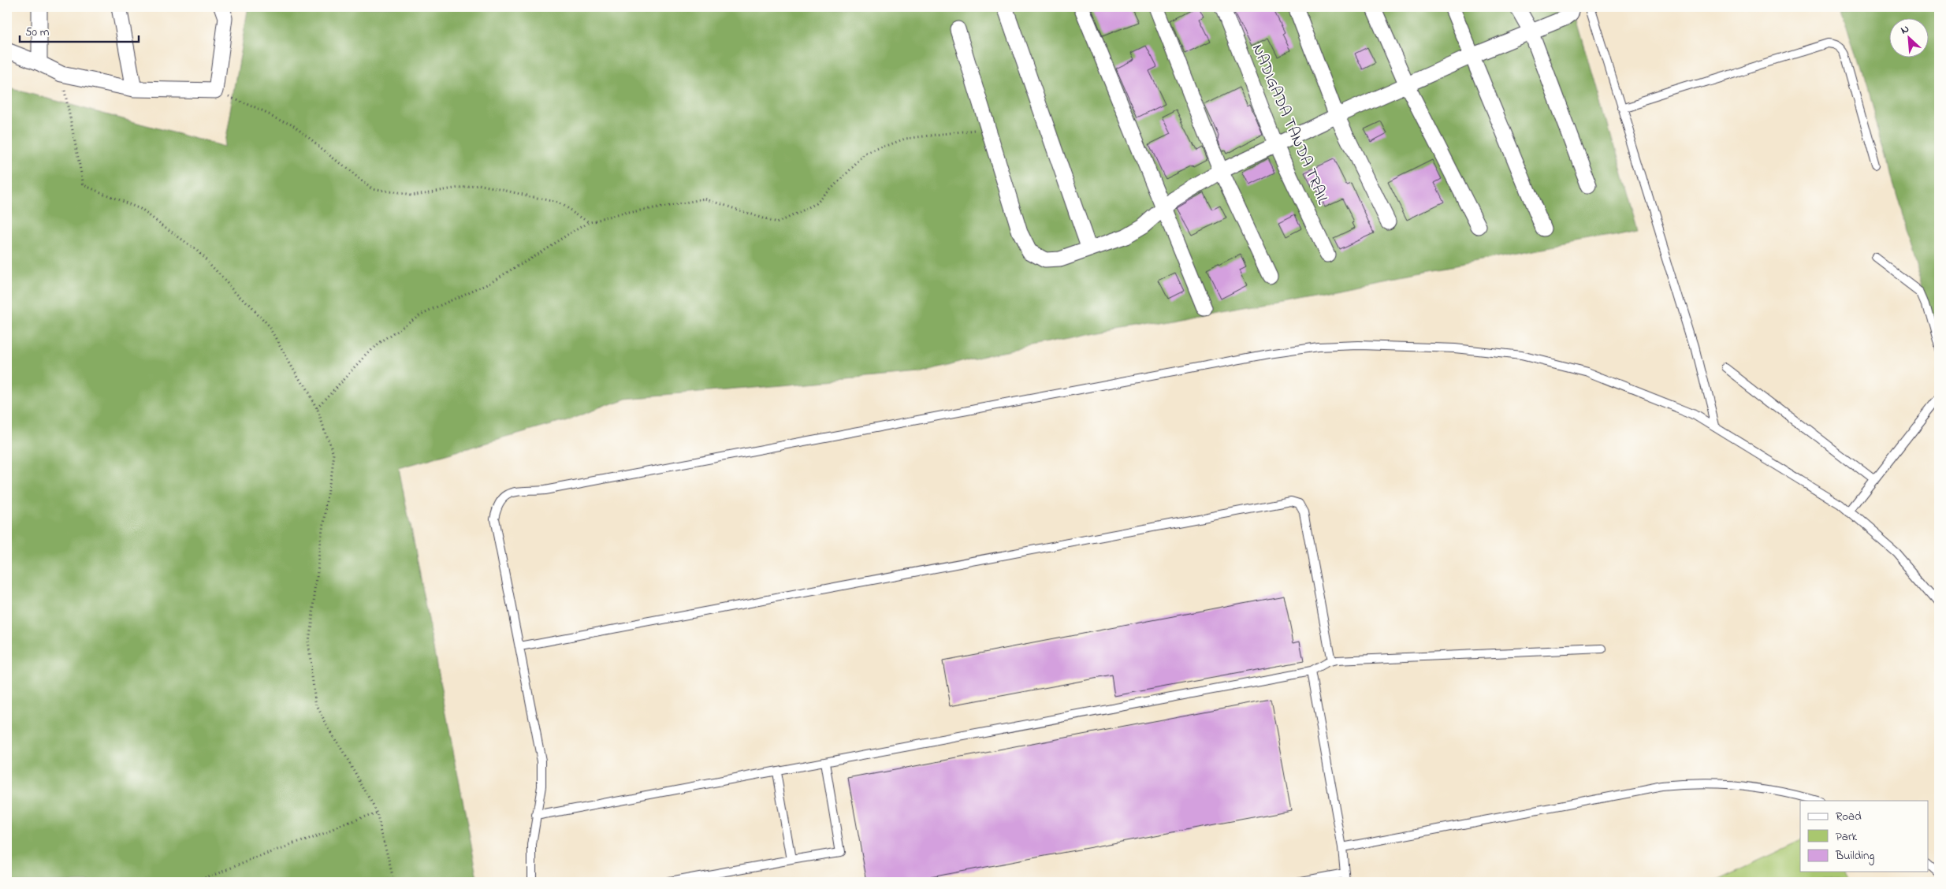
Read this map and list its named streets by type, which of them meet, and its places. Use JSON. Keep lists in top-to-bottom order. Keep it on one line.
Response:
{"streets":{"street":["NADIGADA TANDA TRAIL"]},"legend":["Road","Park","Building"],"scale_bar":"50 m","north":"top left"}
